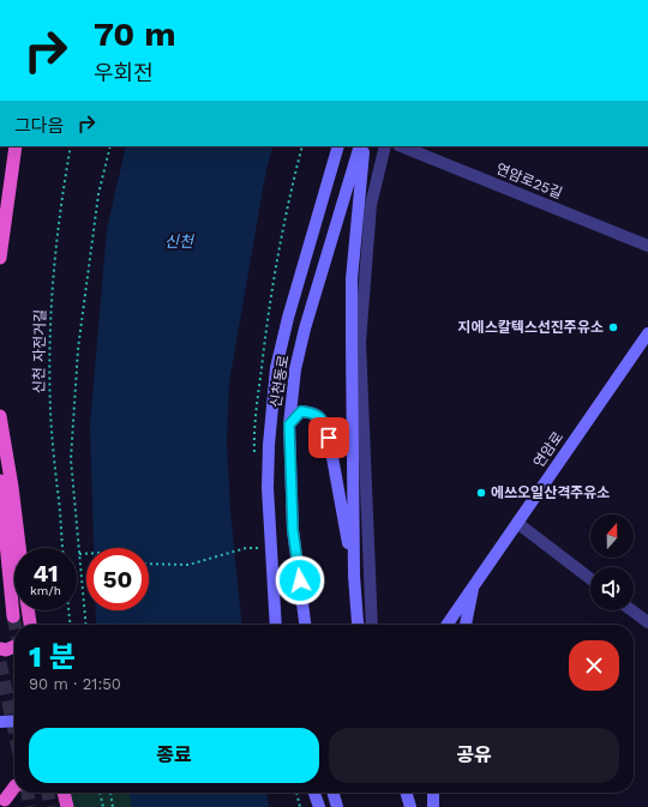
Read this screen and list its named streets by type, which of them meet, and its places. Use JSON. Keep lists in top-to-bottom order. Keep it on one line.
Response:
{"streets":{"main road":["신천동로","연암로"],"street":["연암로25길"],"path":["신천 자전거길"]},"water":["신천"],"places":["지에스칼텍스선진주유소","에쓰오일산격주유소"],"north":"top","page":{"turn":["70 m","우회전"],"then":"그다음","speed":"41 km/h","limit":"50","heading":["1 분","90 m · 21:50"],"buttons":["종료","공유"]}}
